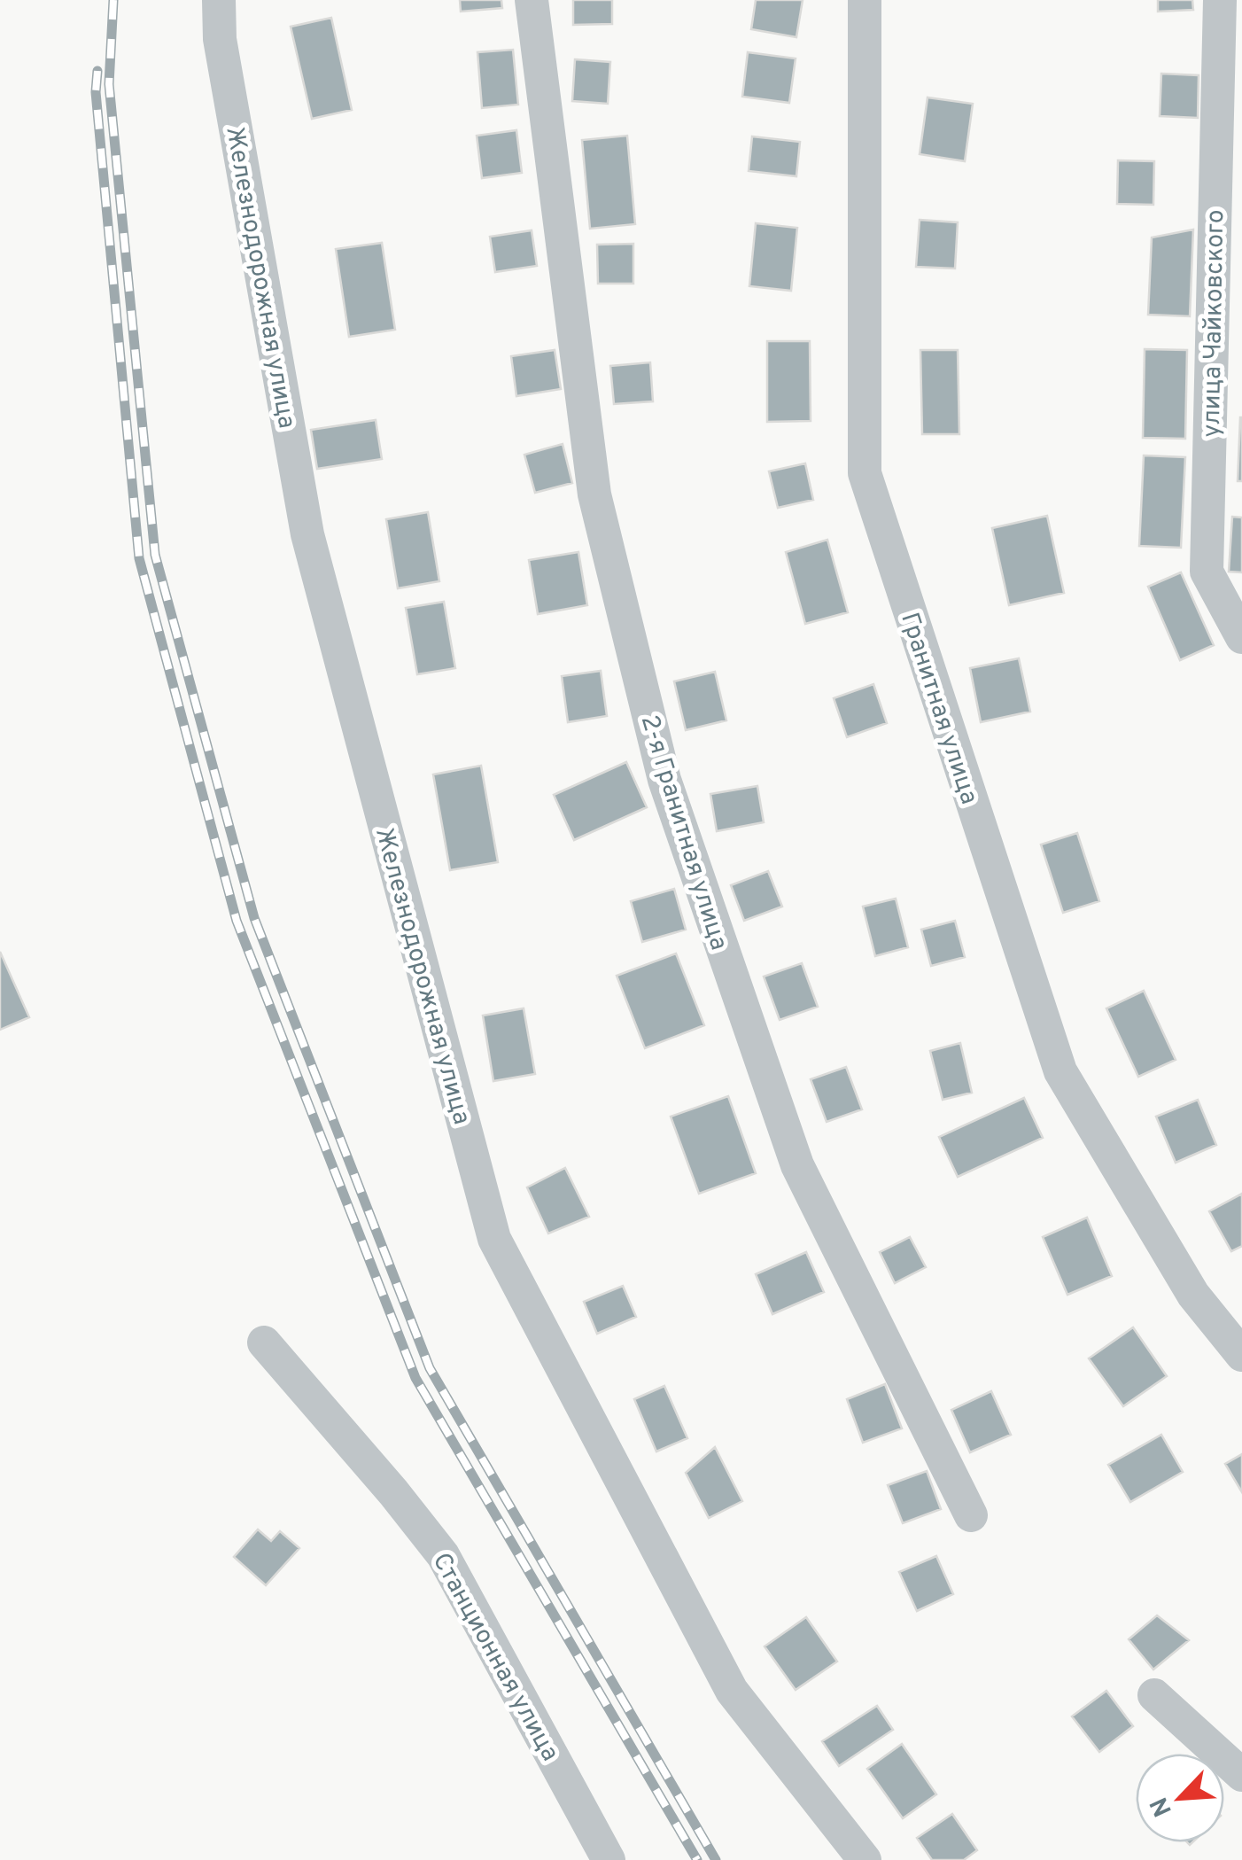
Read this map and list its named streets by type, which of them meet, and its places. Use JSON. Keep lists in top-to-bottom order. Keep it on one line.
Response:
{"streets":{"street":["Железнодорожная улица","улица Чайковского","Гранитная улица","2-я Гранитная улица","Станционная улица"]},"north":"bottom left"}
